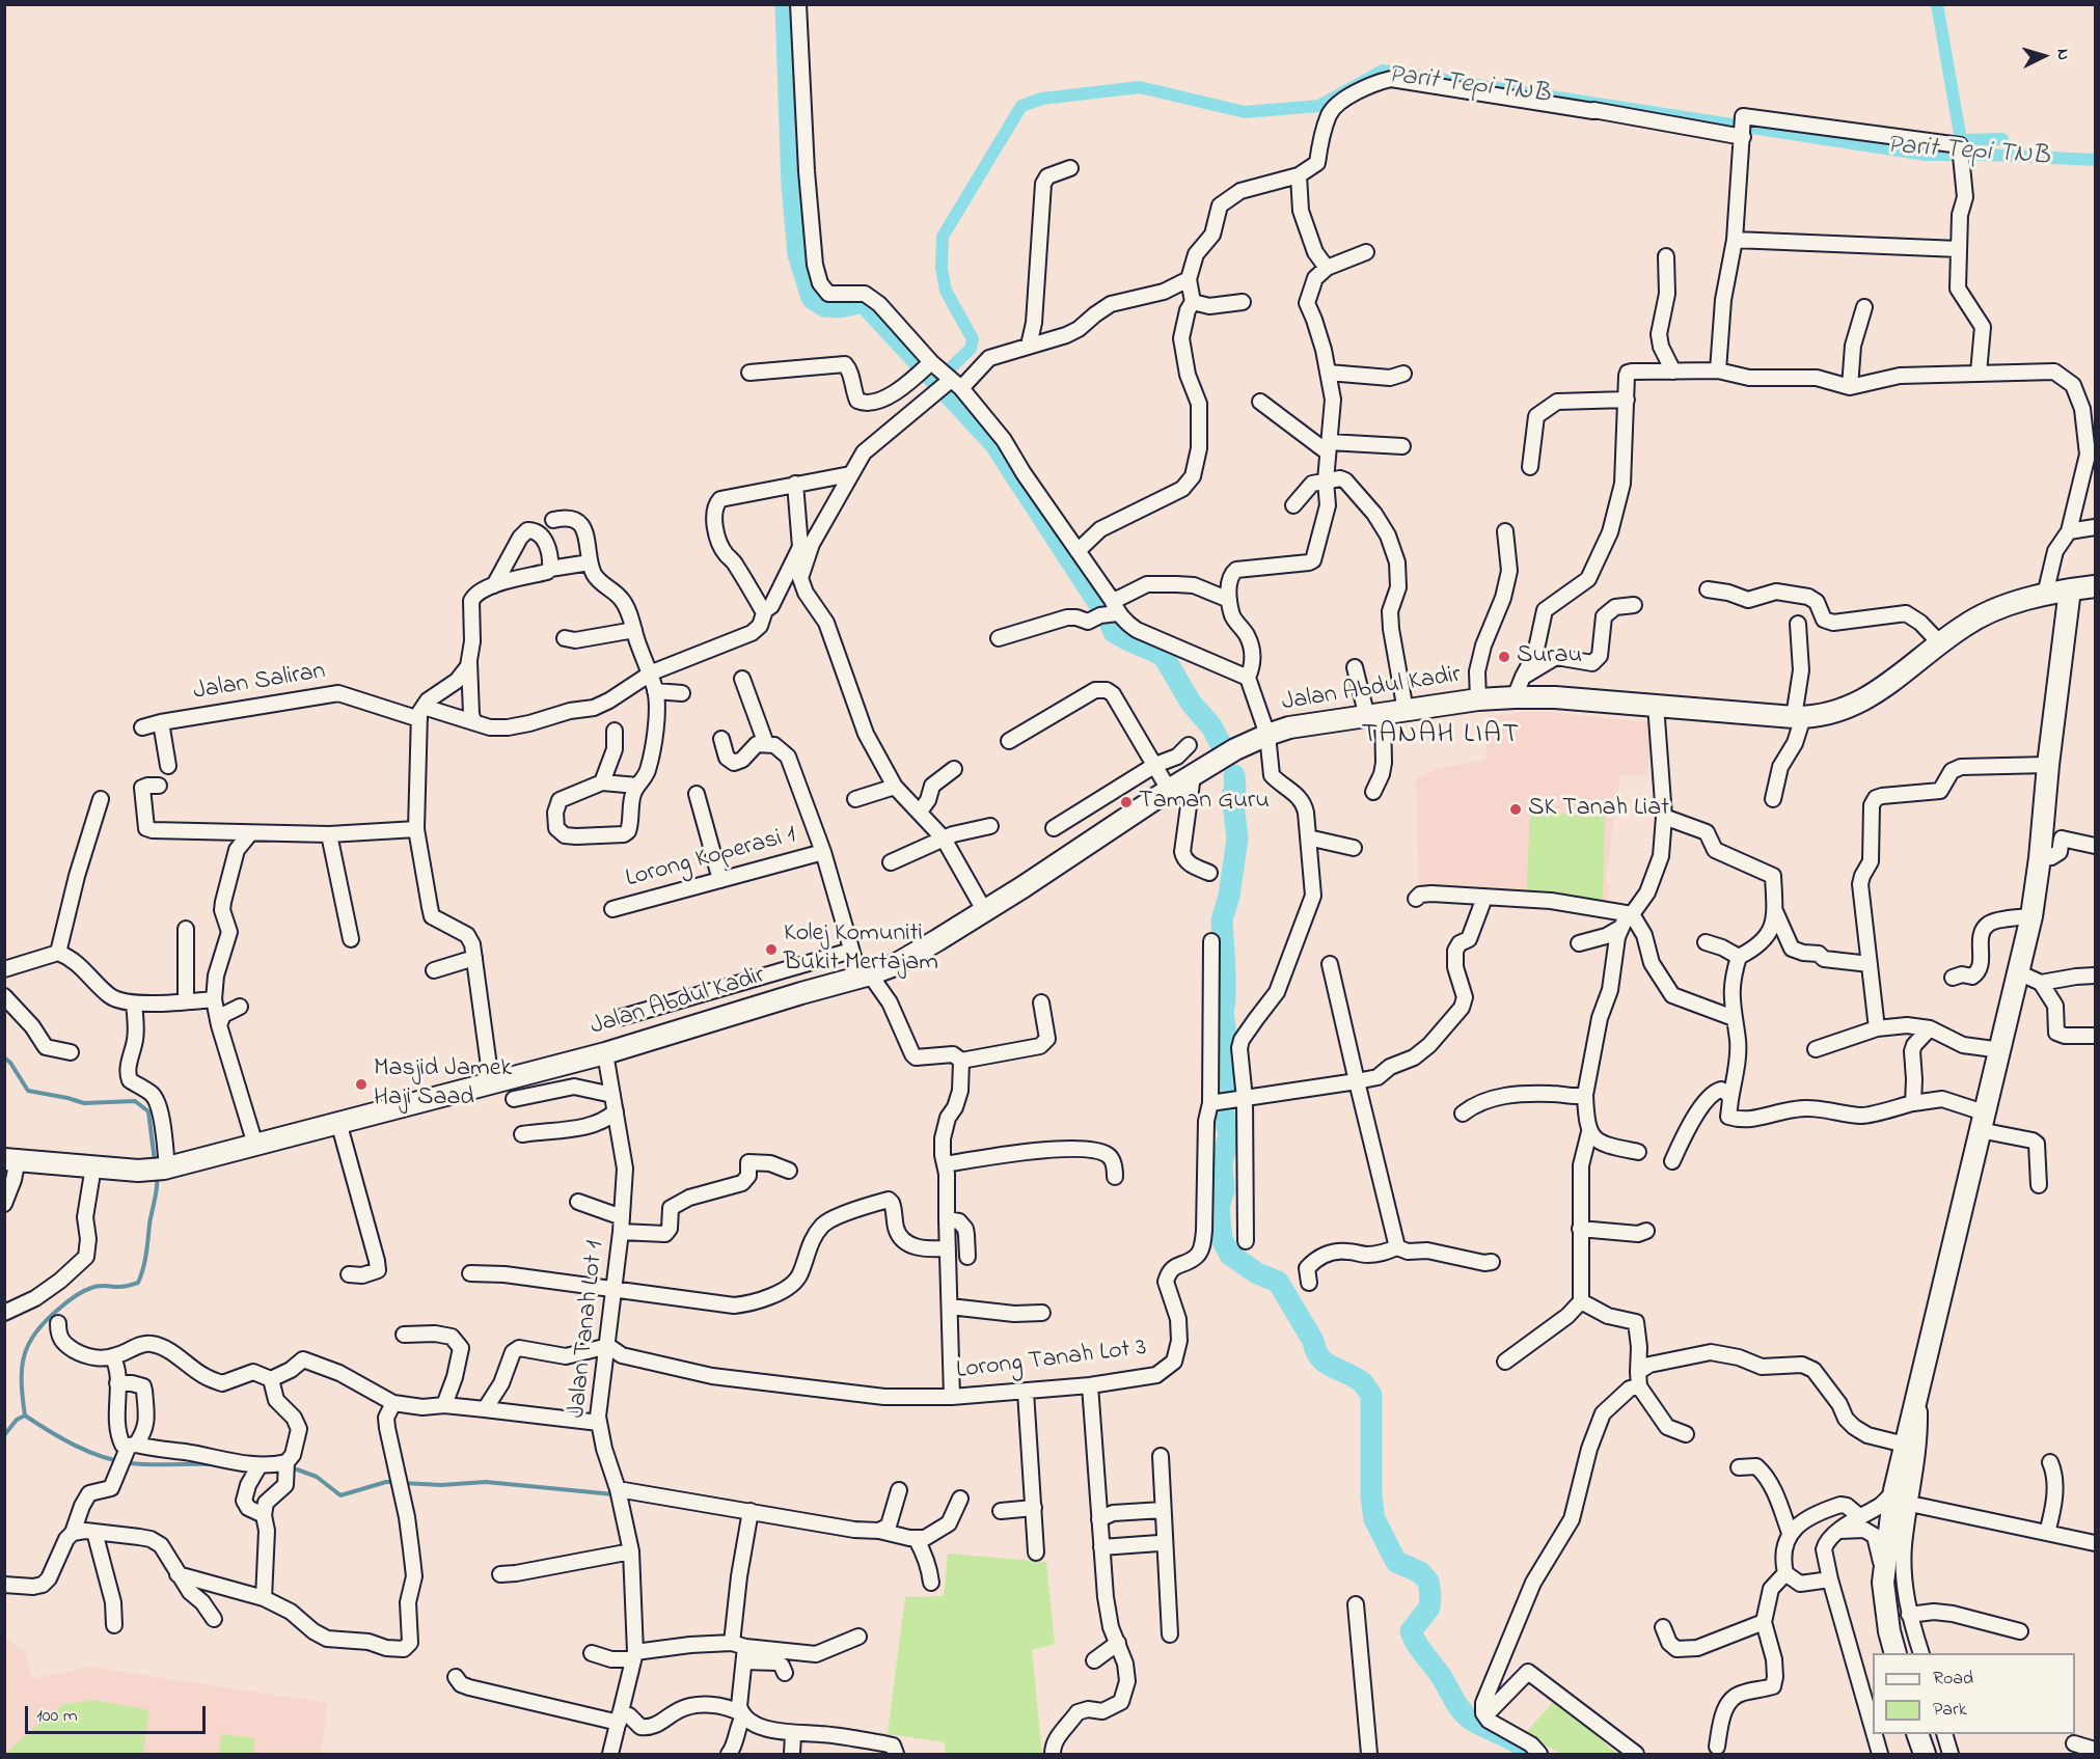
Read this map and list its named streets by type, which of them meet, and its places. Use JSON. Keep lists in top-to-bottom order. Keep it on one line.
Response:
{"streets":{"main road":["Jalan Abdul Kadir"],"street":["Jalan Saliran","Lorong Koperasi 1","Jalan Tanah Lot 1","Lorong Tanah Lot 3"]},"crossings":[["Jalan Abdul Kadir","Jalan Tanah Lot 1"],["Jalan Tanah Lot 1","Lorong Tanah Lot 3"]],"districts":["TANAH LIAT"],"water":["Parit Tepi TNB"],"places":["Surau","Taman Guru","SK Tanah Liat","Kolej Komuniti Bukit Mertajam","Masjid Jamek Haji Saad"],"legend":["Road","Park"],"scale_bar":"100 m","north":"right"}
